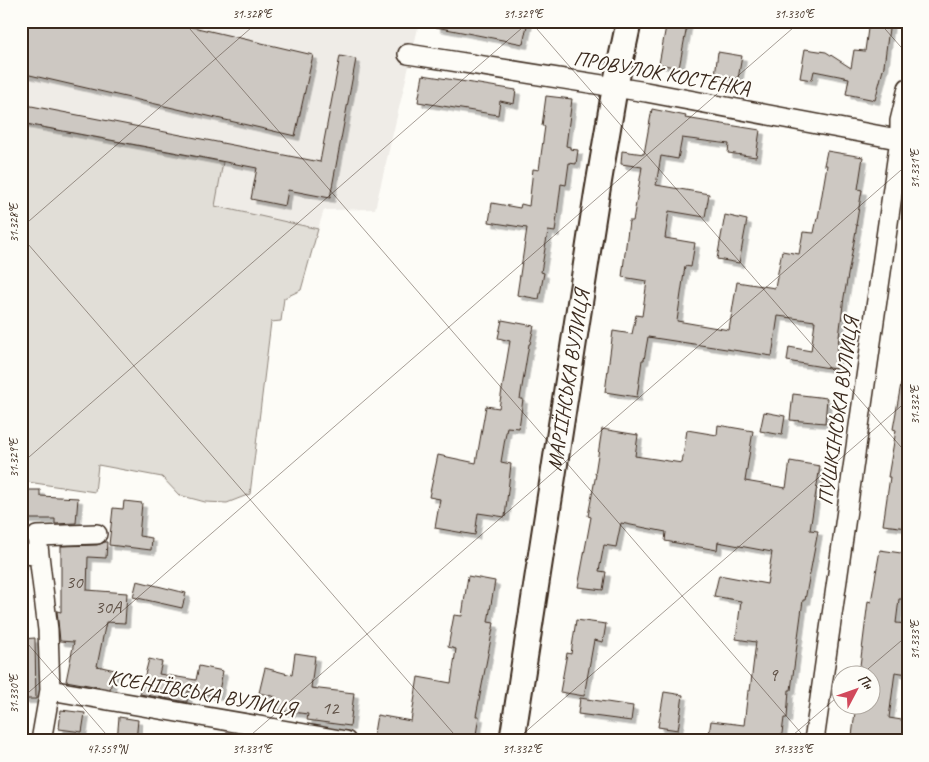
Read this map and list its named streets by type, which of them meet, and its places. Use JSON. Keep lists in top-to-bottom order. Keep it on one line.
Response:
{"streets":{"main road":["МАРІЇНСЬКА ВУЛИЦЯ"],"street":["ПРОВУЛОК КОСТЕНКА","ПУШКІНСЬКА ВУЛИЦЯ","КСЕНІЇВСЬКА ВУЛИЦЯ"]},"crossings":[["ПРОВУЛОК КОСТЕНКА","МАРІЇНСЬКА ВУЛИЦЯ"],["ПРОВУЛОК КОСТЕНКА","ПУШКІНСЬКА ВУЛИЦЯ"]],"house_numbers":["30","30А","9","12"],"north":"top right","coordinates":["31.328°E","31.329°E","31.330°E","31.331°E","31.332°E","31.333°E","47.559°N"]}
